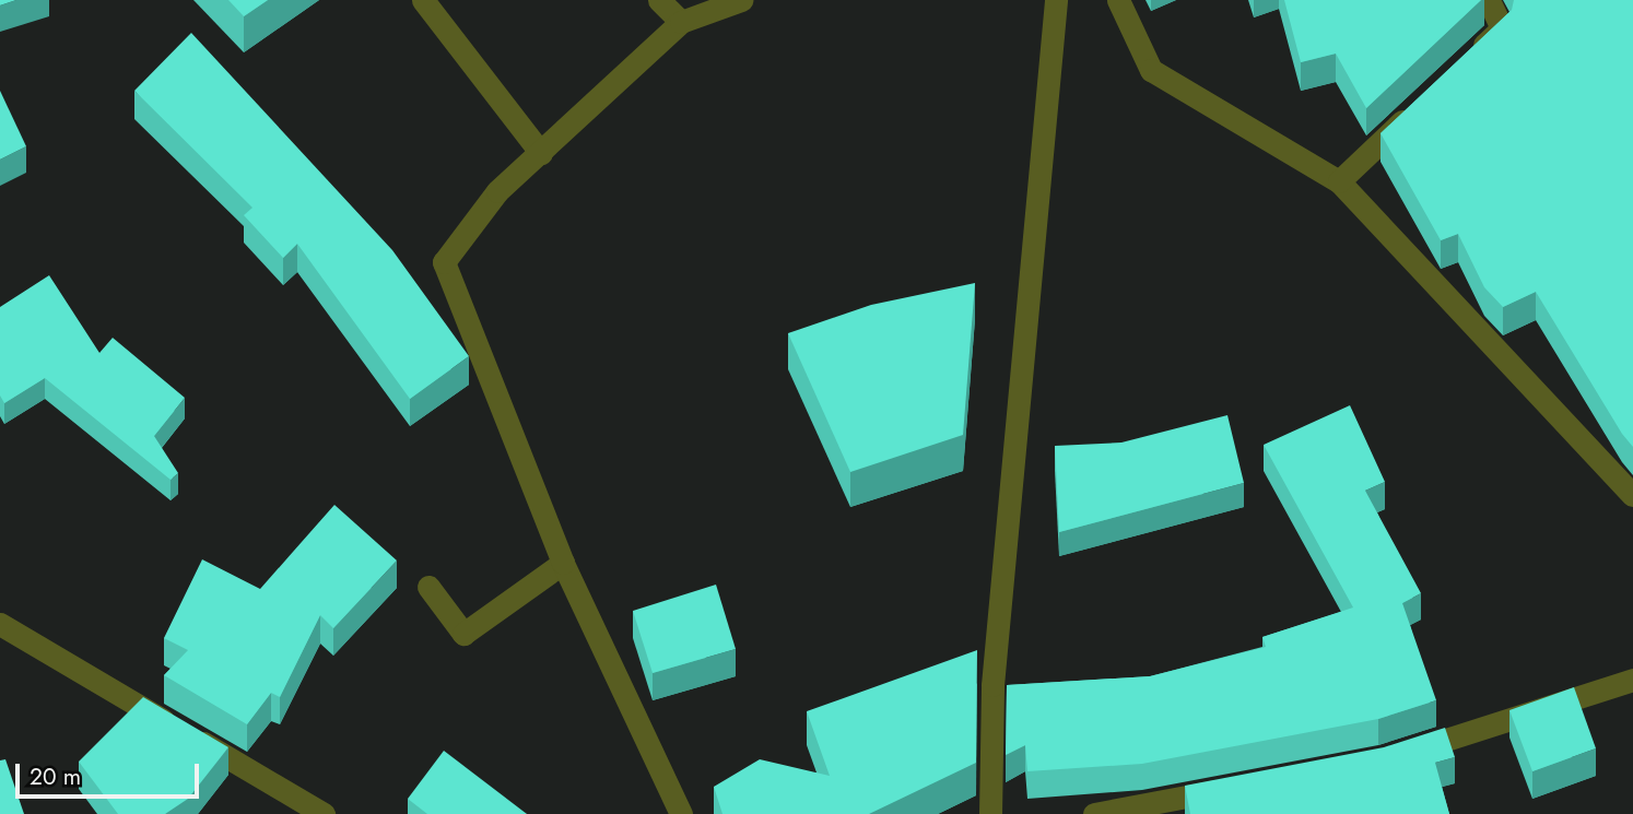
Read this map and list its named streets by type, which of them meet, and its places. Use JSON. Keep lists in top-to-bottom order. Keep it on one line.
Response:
{"scale_bar":"20 m"}
